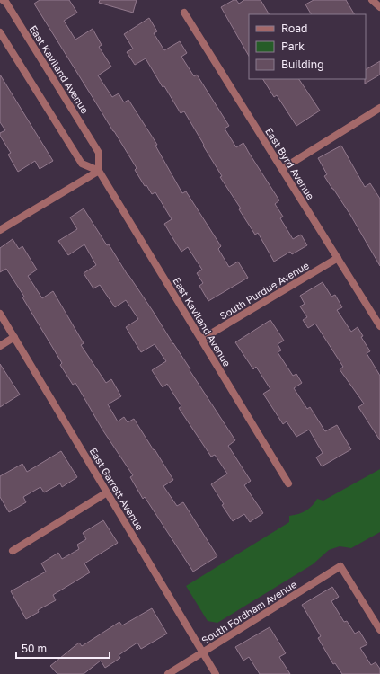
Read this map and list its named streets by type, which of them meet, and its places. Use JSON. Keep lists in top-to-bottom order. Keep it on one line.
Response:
{"streets":{"street":["East Kaviland Avenue","East Byrd Avenue","South Purdue Avenue","East Garrett Avenue","South Fordham Avenue"]},"crossings":[["East Kaviland Avenue","South Purdue Avenue"],["East Byrd Avenue","South Purdue Avenue"],["East Garrett Avenue","South Fordham Avenue"]],"legend":["Road","Park","Building"],"scale_bar":"50 m"}
